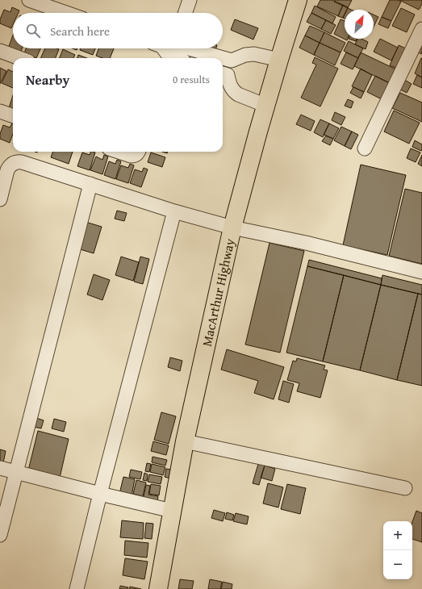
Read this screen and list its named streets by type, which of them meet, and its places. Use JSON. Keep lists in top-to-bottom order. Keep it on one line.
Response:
{"streets":{"highway":["MacArthur Highway"]},"north":"top right","page":{"search":"Search here","heading":["Nearby","0 results"],"map_buttons":["+","−"]}}
